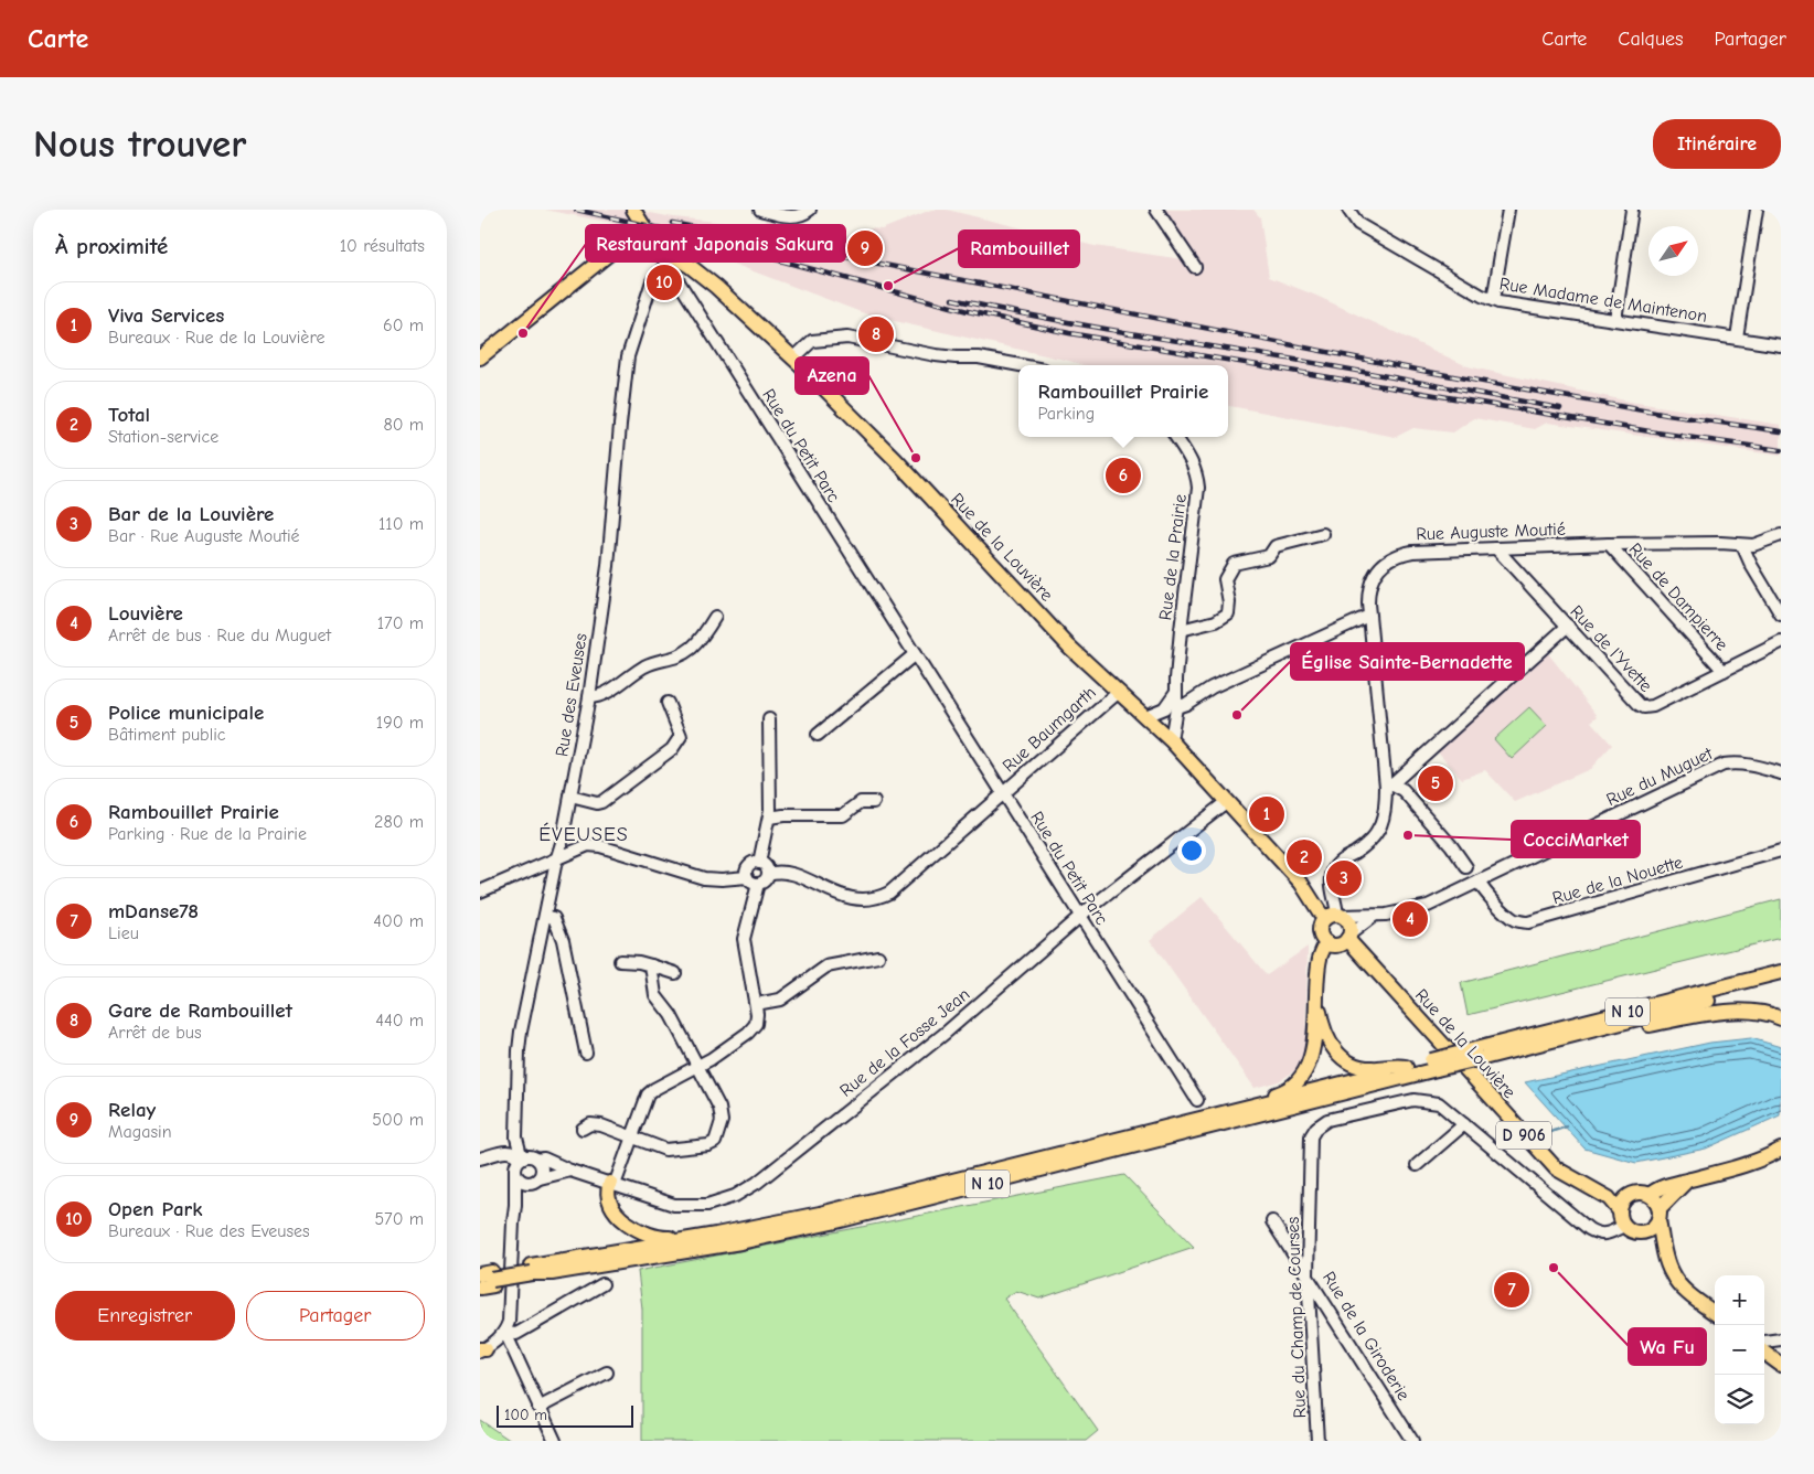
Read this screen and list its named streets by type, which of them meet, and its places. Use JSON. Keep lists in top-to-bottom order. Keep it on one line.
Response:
{"streets":{"main road":["Rue de la Louvière","N 10","D 906"],"street":["Rue Madame de Maintenon","Rue du Petit Parc","Rue Auguste Moutié","Rue de la Prairie","Rue de Dampierre","Rue de l'Yvette","Rue des Eveuses","Rue Baumgarth","Rue du Muguet","Rue de la Nouette","Rue de la Fosse Jean","Rue du Champ de Courses","Rue de la Giroderie"]},"crossings":[["Rue du Petit Parc","Rue de la Louvière"],["Rue du Petit Parc","Rue des Eveuses"],["Rue du Petit Parc","Rue Baumgarth"],["Rue du Petit Parc","Rue de la Fosse Jean"],["Rue Auguste Moutié","Rue de la Louvière"],["Rue Auguste Moutié","Rue de Dampierre"],["Rue Auguste Moutié","Rue de l'Yvette"],["Rue Auguste Moutié","Rue du Muguet"],["Rue de la Louvière","Rue de la Prairie"],["Rue de la Louvière","Rue des Eveuses"],["Rue de la Louvière","Rue Baumgarth"],["Rue de la Louvière","Rue du Muguet"],["Rue de la Louvière","Rue de la Fosse Jean"],["Rue de la Louvière","Rue du Champ de Courses"],["Rue de Dampierre","Rue de l'Yvette"],["Rue des Eveuses","Rue de la Fosse Jean"],["Rue du Muguet","Rue de la Nouette"],["Rue du Champ de Courses","Rue de la Giroderie"]],"districts":["ÉVEUSES"],"places":["Rambouillet","Restaurant Japonais Sakura","Azena","Église Sainte-Bernadette","CocciMarket","Wa Fu"],"scale_bar":"100 m","north":"top right","page":{"header":"Carte","nav":["Carte","Calques","Partager"],"buttons":["Itinéraire",["Enregistrer","Partager"]],"title":"Nous trouver","heading":["À proximité","10 résultats"],"pins":["9","10","8","6","5","1","2","3","4","7"],"list":[{"mark":"1","name":"Viva Services","note":"Bureaux · Rue de la Louvière","value":"60 m"},{"mark":"2","name":"Total","note":"Station-service","value":"80 m"},{"mark":"3","name":"Bar de la Louvière","note":"Bar · Rue Auguste Moutié","value":"110 m"},{"mark":"4","name":"Louvière","note":"Arrêt de bus · Rue du Muguet","value":"170 m"},{"mark":"5","name":"Police municipale","note":"Bâtiment public","value":"190 m"},{"mark":"6","name":"Rambouillet Prairie","note":"Parking · Rue de la Prairie","value":"280 m"},{"mark":"7","name":"mDanse78","note":"Lieu","value":"400 m"},{"mark":"8","name":"Gare de Rambouillet","note":"Arrêt de bus","value":"440 m"},{"mark":"9","name":"Relay","note":"Magasin","value":"500 m"},{"mark":"10","name":"Open Park","note":"Bureaux · Rue des Eveuses","value":"570 m"}],"popup":["Rambouillet Prairie","Parking"],"map_buttons":["+","−"],"scale":"100 m"}}
